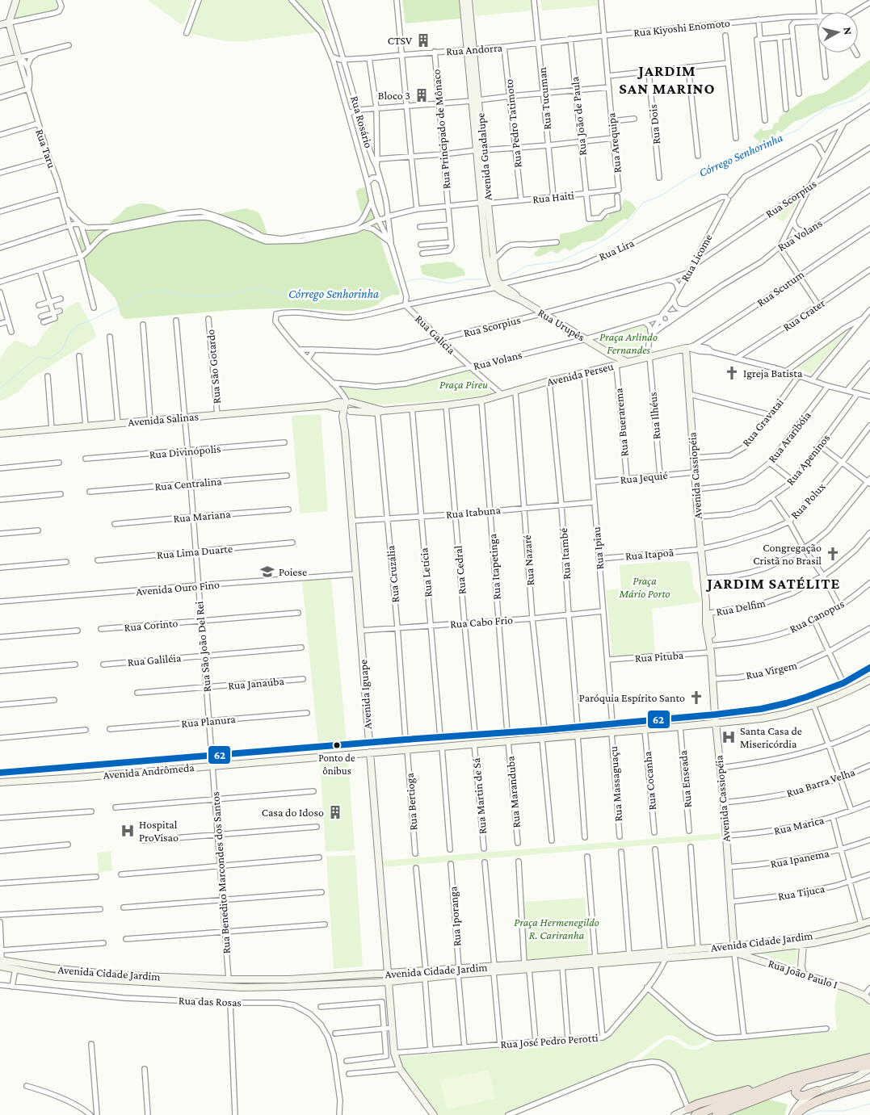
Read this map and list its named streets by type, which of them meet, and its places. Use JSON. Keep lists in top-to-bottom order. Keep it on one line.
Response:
{"streets":{"main road":["Rua Taru","Avenida Guadalupe","Rua Urupês","Avenida Perseu","Avenida Salinas","Avenida Cassiopéia","Avenida Iguape","Avenida Andrômeda","Avenida Cidade Jardim","Rua João Paulo I"],"street":["Rua Kiyoshi Enomoto","Rua Andorra","Rua Tucuman","Rua João de Paula","Rua Rosário","Rua Pedro Tatimoto","Rua Dois","Rua Principado de Mônaco","Rua Arequipa","Rua Haiti","Rua Scorpius","Rua Volans","Rua Lira","Rua Licome","Rua Scutum","Rua Crater","Rua Galícia","Rua São Gotardo","Rua Ilhéus","Rua Buerarema","Rua Gravatai","Rua Araribóia","Rua Divinópolis","Rua Apeninos","Rua Jequié","Rua Centralina","Rua Polux","Rua Itabuna","Rua Mariana","Rua Ipiau","Rua Lima Duarte","Rua Itambé","Rua Itapoã","Rua Nazaré","Rua Itapetinga","Rua Cedral","Rua Letícia","Rua Cruzália","Avenida Ouro Fino","Rua Delfim","Rua Canopus","Rua Cabo Frio","Rua Corinto","Rua São João Del Rei","Rua Pituba","Rua Galiléia","Rua Virgem","Rua Janaúba","Rua Planura","Rua Enseada","Rua Cocanha","Rua Barra Velha","Rua Massaguaçu","Rua Maranduba","Rua Martin de Sá","Rua Bertioga","Rua Marica","Rua Ipanema","Rua Benedito Marcondes dos Santos","Rua Tijuca","Rua Iporanga","Rua das Rosas","Rua José Pedro Perotti"]},"crossings":[["Rua Kiyoshi Enomoto","Rua Andorra"],["Rua Kiyoshi Enomoto","Rua Arequipa"],["Rua Andorra","Rua Tucuman"],["Rua Andorra","Rua João de Paula"],["Rua Andorra","Rua Rosário"],["Rua Andorra","Rua Pedro Tatimoto"],["Rua Andorra","Rua Principado de Mônaco"],["Rua Andorra","Rua Arequipa"],["Rua Andorra","Avenida Guadalupe"],["Rua Tucuman","Rua Haiti"],["Rua João de Paula","Rua Haiti"],["Rua Rosário","Rua Haiti"],["Rua Rosário","Rua Lira"],["Rua Rosário","Rua Galícia"],["Rua Pedro Tatimoto","Rua Haiti"],["Rua Principado de Mônaco","Rua Haiti"],["Rua Arequipa","Rua Haiti"],["Rua Taru","Rua Haiti"],["Avenida Guadalupe","Rua Haiti"],["Avenida Guadalupe","Rua Lira"],["Avenida Guadalupe","Rua Urupês"],["Rua Scorpius","Rua Lira"],["Rua Scorpius","Rua Licome"],["Rua Scorpius","Rua Urupês"],["Rua Scorpius","Rua Galícia"],["Rua Volans","Rua Licome"],["Rua Volans","Rua Urupês"],["Rua Volans","Rua Galícia"],["Rua Lira","Rua Licome"],["Rua Lira","Rua Urupês"],["Rua Lira","Rua Galícia"],["Rua Scutum","Avenida Perseu"],["Rua Scutum","Avenida Cassiopéia"],["Rua Crater","Avenida Perseu"],["Rua Urupês","Avenida Perseu"],["Rua Galícia","Avenida Perseu"],["Rua São Gotardo","Avenida Salinas"],["Avenida Perseu","Rua Ilhéus"],["Avenida Perseu","Avenida Salinas"],["Avenida Perseu","Rua Buerarema"],["Avenida Perseu","Rua Gravatai"],["Avenida Perseu","Rua Araribóia"],["Avenida Perseu","Rua Apeninos"],["Avenida Perseu","Avenida Cassiopéia"],["Avenida Perseu","Rua Ipiau"],["Avenida Perseu","Rua Itambé"],["Avenida Perseu","Rua Nazaré"],["Avenida Perseu","Rua Itapetinga"],["Avenida Perseu","Rua Cedral"],["Avenida Perseu","Rua Letícia"],["Avenida Perseu","Rua Cruzália"],["Avenida Perseu","Avenida Iguape"],["Rua Ilhéus","Rua Jequié"],["Avenida Salinas","Rua São João Del Rei"],["Avenida Salinas","Avenida Iguape"],["Rua Buerarema","Rua Jequié"],["Rua Gravatai","Avenida Cassiopéia"],["Rua Araribóia","Avenida Cassiopéia"],["Rua Divinópolis","Rua São João Del Rei"],["Rua Apeninos","Avenida Cassiopéia"],["Avenida Cassiopéia","Rua Jequié"],["Avenida Cassiopéia","Rua Polux"],["Avenida Cassiopéia","Rua Itapoã"],["Avenida Cassiopéia","Rua Delfim"],["Avenida Cassiopéia","Rua Canopus"],["Avenida Cassiopéia","Rua Pituba"],["Avenida Cassiopéia","Rua Virgem"],["Avenida Cassiopéia","Avenida Andrômeda"],["Avenida Cassiopéia","Rua Barra Velha"],["Avenida Cassiopéia","Rua Marica"],["Avenida Cassiopéia","Rua Ipanema"],["Avenida Cassiopéia","Rua Tijuca"],["Avenida Cassiopéia","Avenida Cidade Jardim"],["Avenida Cassiopéia","Rua João Paulo I"],["Rua Jequié","Rua Ipiau"],["Rua Centralina","Rua São João Del Rei"],["Rua Polux","Rua Itapoã"],["Rua Itabuna","Rua Ipiau"],["Rua Itabuna","Rua Itambé"],["Rua Itabuna","Rua Nazaré"],["Rua Itabuna","Rua Itapetinga"],["Rua Itabuna","Rua Cedral"],["Rua Itabuna","Rua Letícia"],["Rua Itabuna","Rua Cruzália"],["Rua Itabuna","Avenida Iguape"],["Rua Mariana","Rua São João Del Rei"],["Rua Ipiau","Rua Itapoã"],["Rua Ipiau","Rua Cabo Frio"],["Rua Ipiau","Rua Pituba"],["Rua Ipiau","Avenida Andrômeda"],["Rua Lima Duarte","Rua São João Del Rei"],["Rua Itambé","Rua Cabo Frio"],["Rua Itambé","Avenida Andrômeda"],["Rua Nazaré","Rua Cabo Frio"],["Rua Nazaré","Avenida Andrômeda"],["Rua Itapetinga","Rua Cabo Frio"],["Rua Itapetinga","Avenida Andrômeda"],["Rua Cedral","Rua Cabo Frio"],["Rua Cedral","Avenida Andrômeda"],["Rua Letícia","Rua Cabo Frio"],["Rua Letícia","Avenida Andrômeda"],["Rua Cruzália","Rua Cabo Frio"],["Rua Cruzália","Avenida Andrômeda"],["Avenida Ouro Fino","Rua São João Del Rei"],["Avenida Ouro Fino","Avenida Iguape"],["Rua Canopus","Rua Pituba"],["Rua Cabo Frio","Avenida Iguape"],["Rua Corinto","Rua São João Del Rei"],["Rua São João Del Rei","Rua Galiléia"],["Rua São João Del Rei","Rua Janaúba"],["Rua São João Del Rei","Rua Planura"],["Rua São João Del Rei","Avenida Andrômeda"],["Avenida Iguape","Avenida Andrômeda"],["Avenida Iguape","Avenida Cidade Jardim"],["Avenida Iguape","Rua José Pedro Perotti"],["Avenida Andrômeda","Rua Enseada"],["Avenida Andrômeda","Rua Cocanha"],["Avenida Andrômeda","Rua Massaguaçu"],["Avenida Andrômeda","Rua Maranduba"],["Avenida Andrômeda","Rua Martin de Sá"],["Avenida Andrômeda","Rua Bertioga"],["Avenida Andrômeda","Rua Benedito Marcondes dos Santos"],["Rua Benedito Marcondes dos Santos","Avenida Cidade Jardim"],["Rua Iporanga","Avenida Cidade Jardim"],["Rua Iporanga","Rua José Pedro Perotti"],["Avenida Cidade Jardim","Rua João Paulo I"],["Avenida Cidade Jardim","Rua José Pedro Perotti"]],"districts":["JARDIM SAN MARINO","JARDIM SATÉLITE"],"water":["Córrego Senhorinha"],"parks":["Praça Arlindo Fernandes","Praça Pireu","Praça Mário Porto","Praça Hermenegildo R. Cariranha"],"places":{"building":["CTSV","Bloco 3","Casa do Idoso"],"church":["Igreja Batista","Congregação Cristã no Brasil","Paróquia Espírito Santo"],"school or university":["Poiese"],"hospital":["Santa Casa de Misericórdia","Hospital ProVisao"],"other":["Ponto de ônibus"]},"lines":["transit line 62"],"north":"right"}
